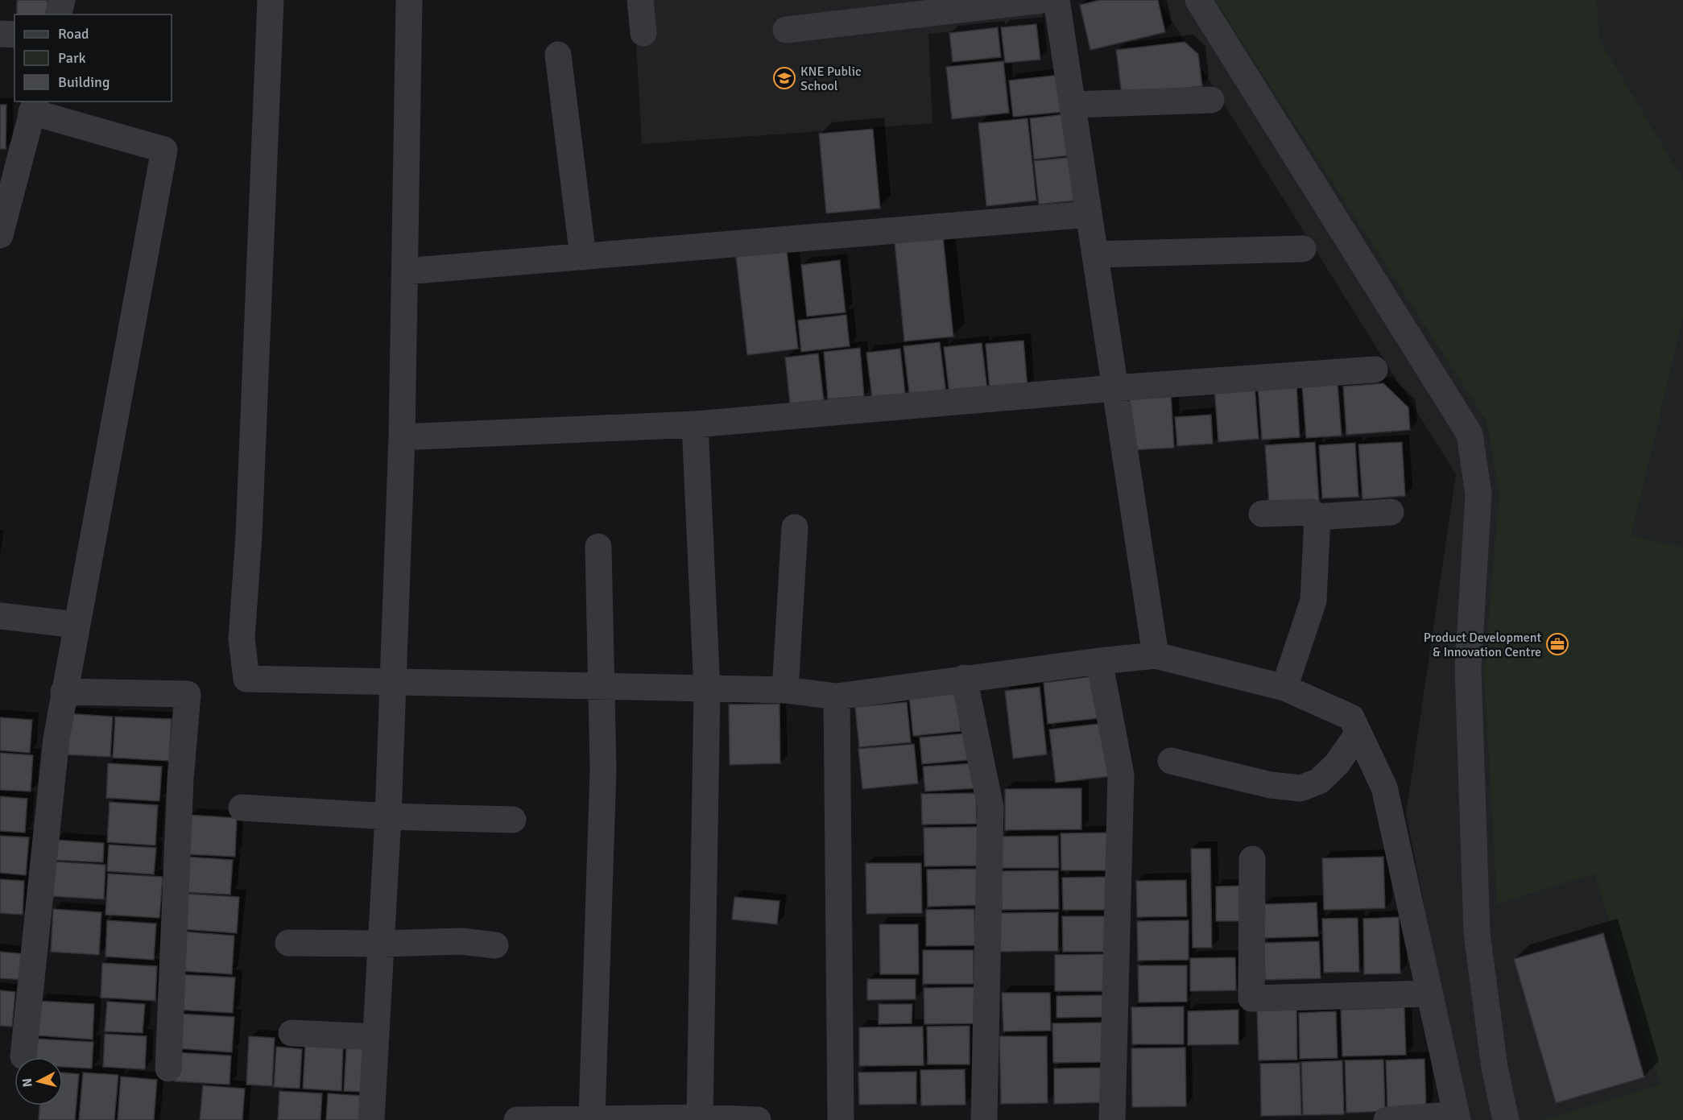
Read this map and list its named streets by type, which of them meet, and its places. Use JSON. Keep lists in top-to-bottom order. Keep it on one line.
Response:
{"places":{"school or university":["KNE Public School"],"office":["Product Development & Innovation Centre"]},"legend":["Road","Park","Building"],"north":"left"}
